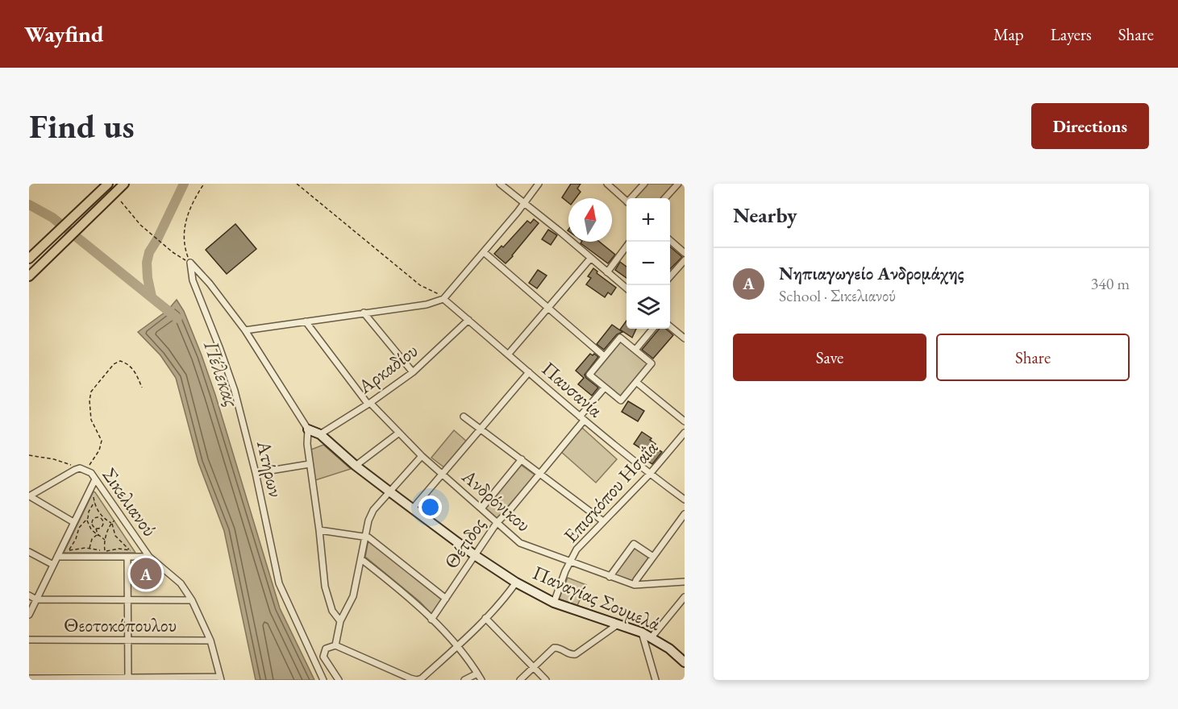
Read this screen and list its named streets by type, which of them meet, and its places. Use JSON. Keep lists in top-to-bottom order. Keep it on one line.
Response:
{"streets":{"street":["Αρκαδίου","Παυσανία","Ατήρων","Επισκόπου Ησαΐα","Ανδρόνικου","Σικελιανού","Θέτιδος","Παναγίας Σουμελά","Θεοτοκόπουλου"]},"crossings":[["Αρκαδίου","Παυσανία"],["Αρκαδίου","Ανδρόνικου"],["Αρκαδίου","Παναγίας Σουμελά"],["Παυσανία","Επισκόπου Ησαΐα"],["Παυσανία","Θέτιδος"],["Επισκόπου Ησαΐα","Ανδρόνικου"],["Επισκόπου Ησαΐα","Παναγίας Σουμελά"],["Ανδρόνικου","Θέτιδος"],["Σικελιανού","Θεοτοκόπουλου"],["Θέτιδος","Παναγίας Σουμελά"]],"water":["Πέλεκας"],"north":"top","page":{"header":"Wayfind","nav":["Map","Layers","Share"],"buttons":["Directions",["Save","Share"]],"title":"Find us","heading":"Nearby","map_buttons":["+","−"],"list":[{"mark":"A","name":"Νηπιαγωγείο Ανδρομάχης","note":"School · Σικελιανού","value":"340 m"}],"pins":"A"}}
